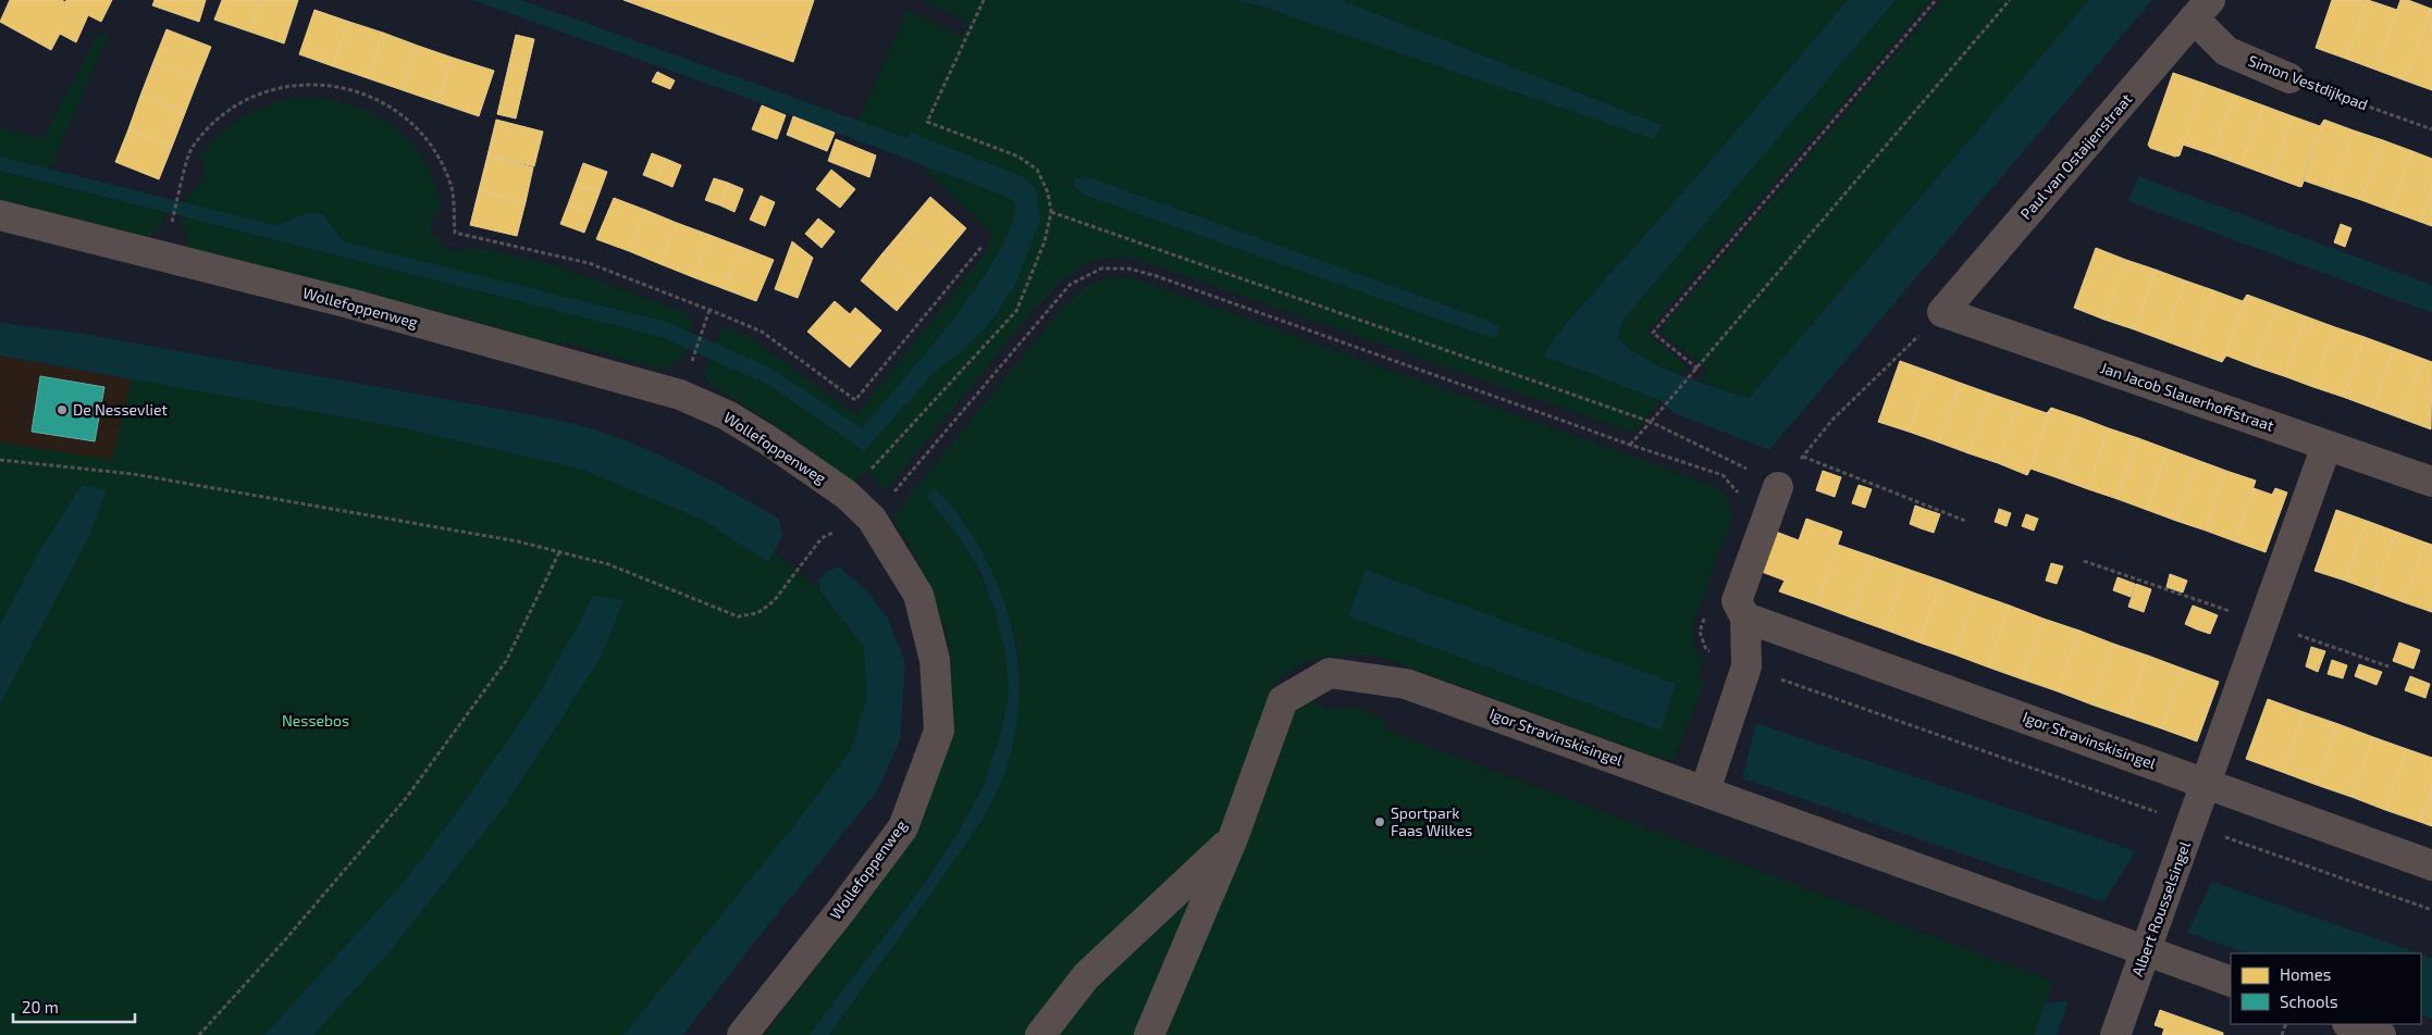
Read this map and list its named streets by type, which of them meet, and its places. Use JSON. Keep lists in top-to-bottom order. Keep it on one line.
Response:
{"streets":{"street":["Simon Vestdijkpad","Paul van Ostaijenstraat","Wollefoppenweg","Jan Jacob Slauerhoffstraat","Igor Stravinskisingel","Albert Rousselsingel"]},"crossings":[["Simon Vestdijkpad","Paul van Ostaijenstraat"],["Paul van Ostaijenstraat","Jan Jacob Slauerhoffstraat"],["Jan Jacob Slauerhoffstraat","Albert Rousselsingel"],["Igor Stravinskisingel","Albert Rousselsingel"]],"parks":["Nessebos"],"places":["De Nessevliet","Sportpark Faas Wilkes"],"legend":["Homes","Schools"],"scale_bar":"20 m"}
